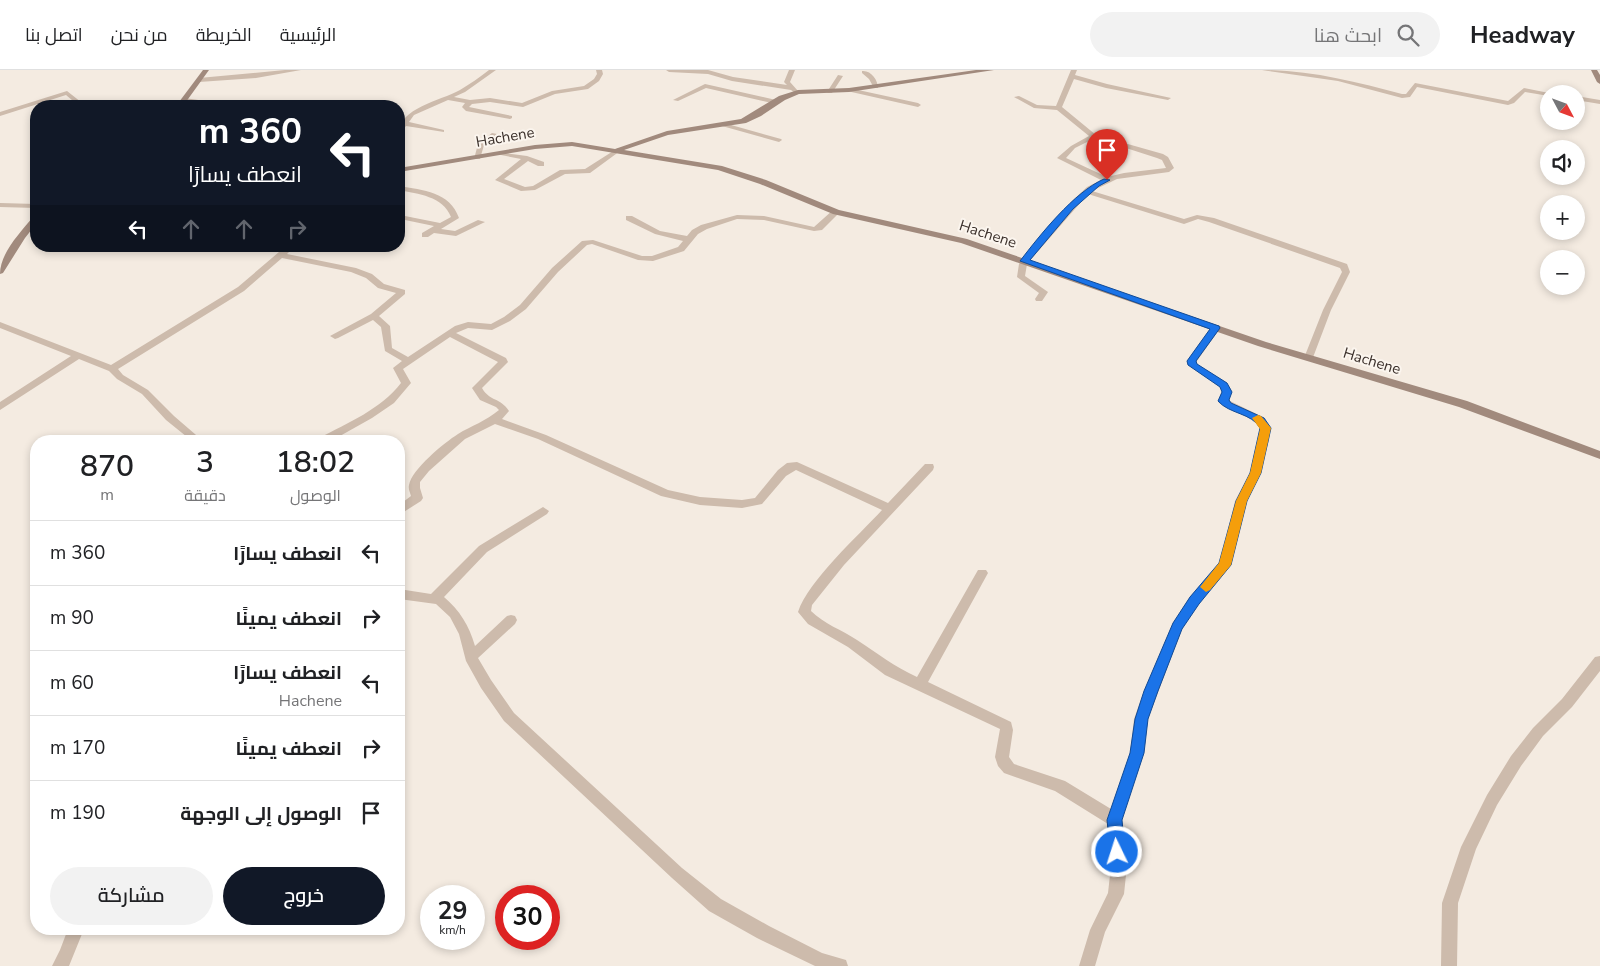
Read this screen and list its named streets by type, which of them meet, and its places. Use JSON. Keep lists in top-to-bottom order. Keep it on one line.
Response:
{"streets":{"street":["Hachene"]},"north":"bottom right","page":{"header":"Headway","search":"ابحث هنا","nav":["الرئيسية","الخريطة","من نحن","اتصل بنا"],"map_buttons":["+","−"],"turn":["360 m","انعطف يسارًا"],"eta":["18:02","الوصول","3","دقيقة","870","m"],"list":[{"name":"انعطف يسارًا","value":"360 m"},{"name":"انعطف يمينًا","value":"90 m"},{"name":"انعطف يسارًا","note":"Hachene","value":"60 m"},{"name":"انعطف يمينًا","value":"170 m"},{"name":"الوصول إلى الوجهة","value":"190 m"}],"buttons":["خروج","مشاركة"],"speed":"29 km/h","limit":"30"}}
